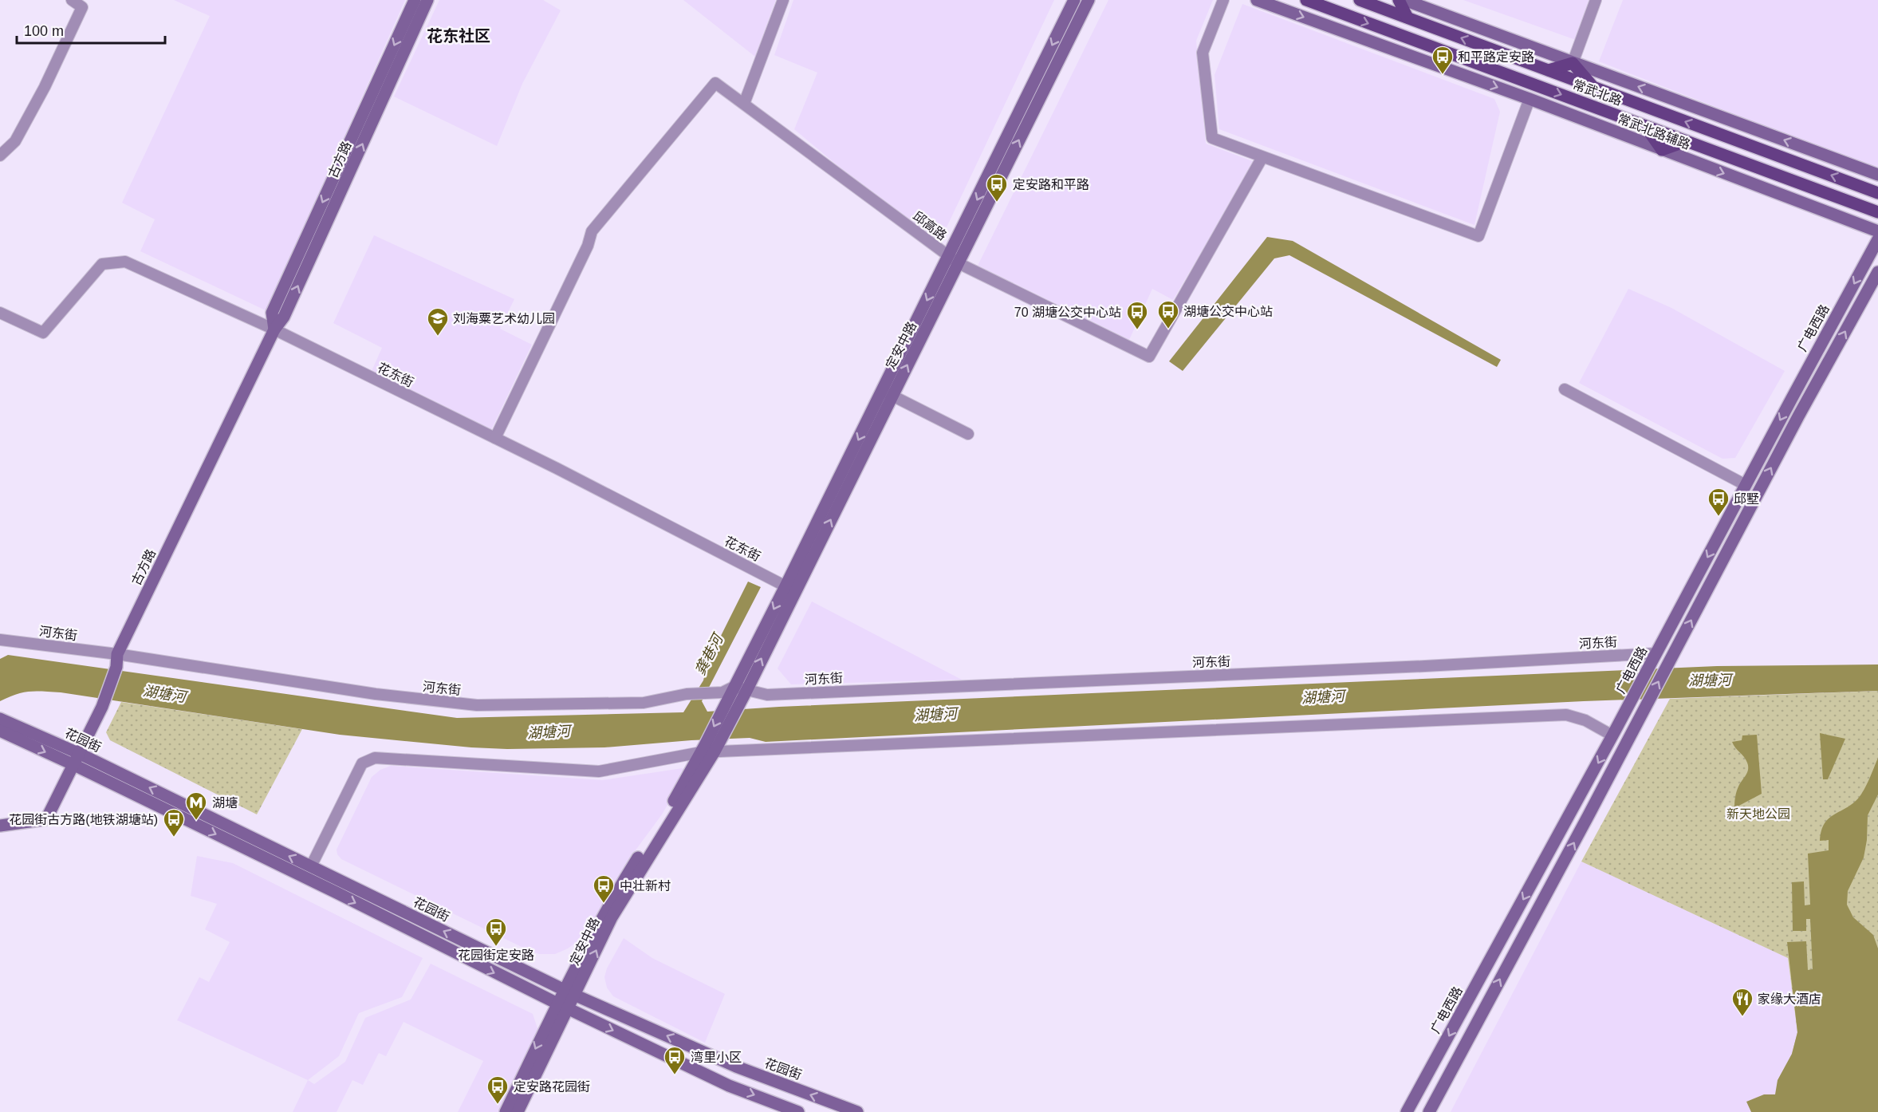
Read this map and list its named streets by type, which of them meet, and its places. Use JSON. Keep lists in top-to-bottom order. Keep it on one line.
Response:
{"streets":{"main road":["常武北路","常武北路辅路","古方路","广电西路","定安中路","花园街"],"street":["邱高路","花东街","河东街"]},"crossings":[["古方路","花东街"],["古方路","河东街"],["古方路","花园街"],["邱高路","定安中路"],["邱高路","花东街"],["广电西路","河东街"],["定安中路","花东街"],["定安中路","河东街"],["定安中路","花园街"]],"districts":["花东社区"],"water":["龚巷河","湖塘河"],"parks":["新天地公园"],"places":{"bus stop":["和平路定安路","定安路和平路","湖塘公交中心站","70 湖塘公交中心站","邱墅","花园街古方路(地铁湖塘站)","中壮新村","花园街定安路","湾里小区","定安路花园街"],"school or university":["刘海粟艺术幼儿园"],"metro station":["湖塘"],"restaurant":["家缘大酒店"]},"scale_bar":"100 m"}
